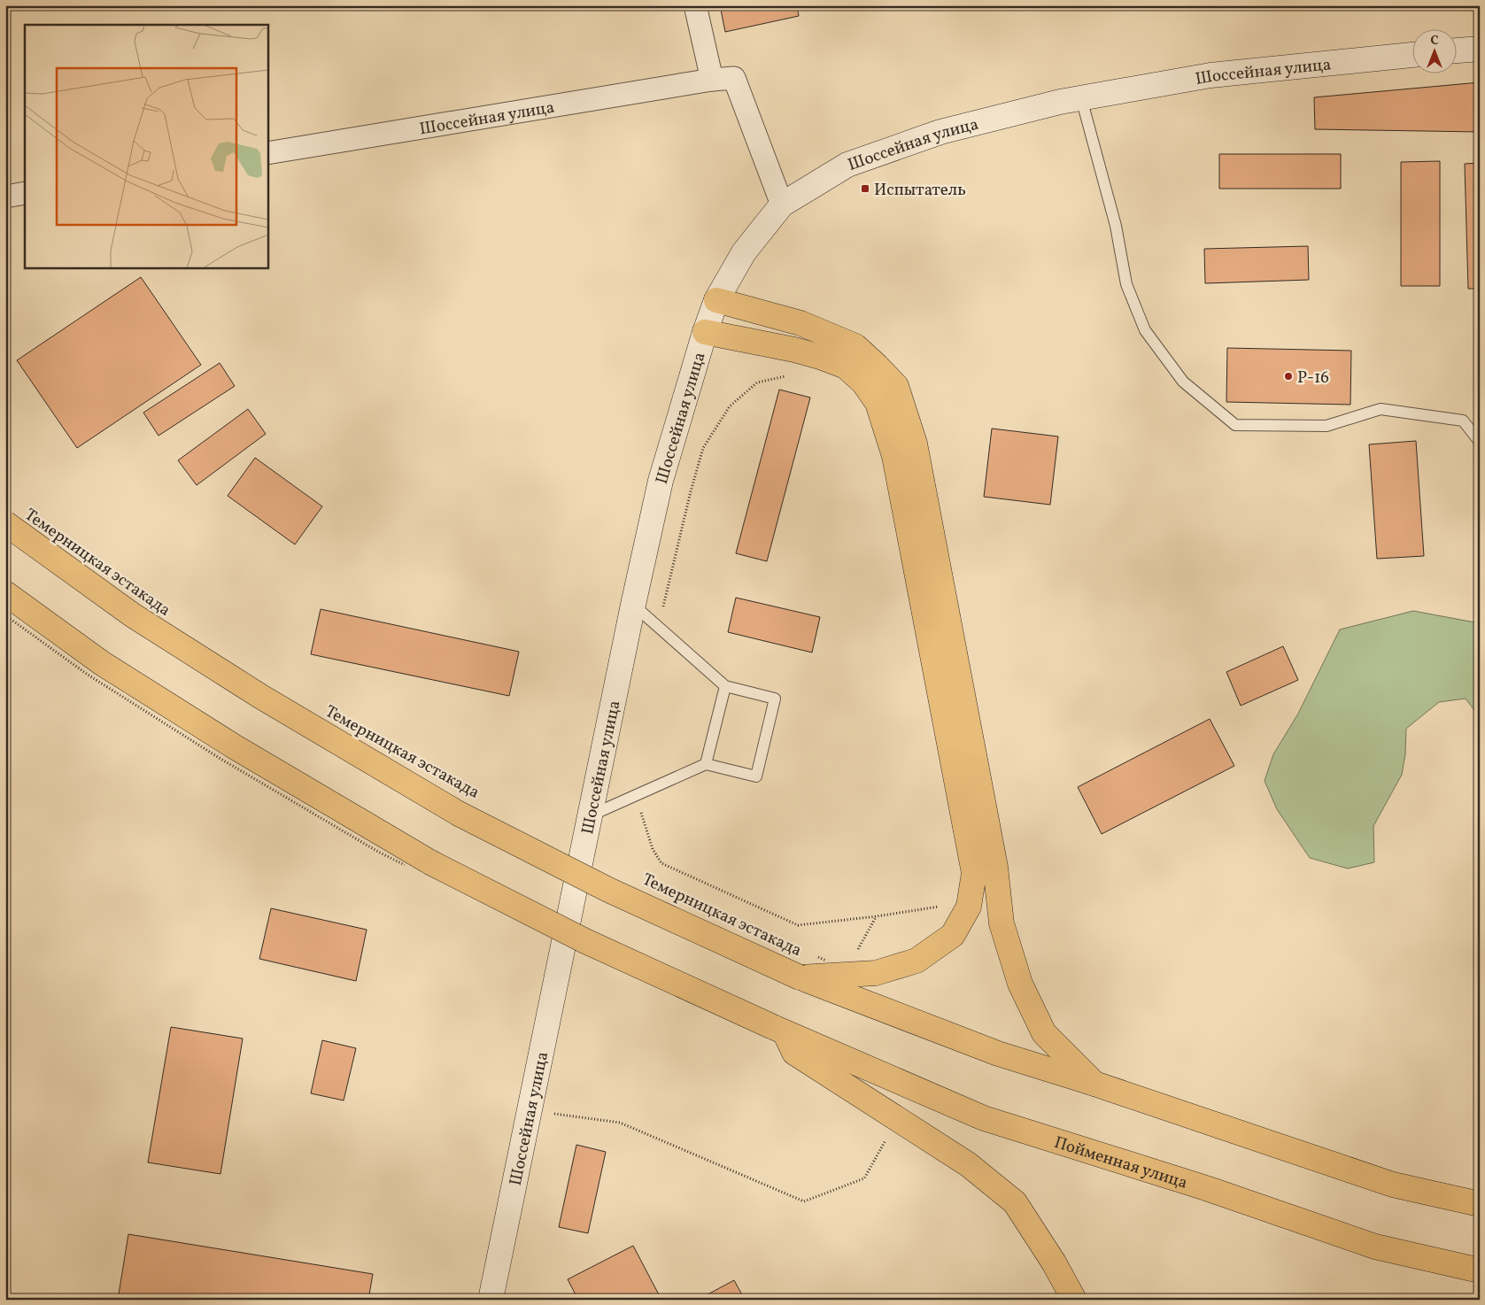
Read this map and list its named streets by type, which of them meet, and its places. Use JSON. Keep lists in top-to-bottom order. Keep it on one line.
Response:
{"streets":{"main road":["Шоссейная улица","Темерницкая эстакада","Пойменная улица"]},"places":{"transit":["Испытатель"],"other":["Р-16"]},"north":"top"}
